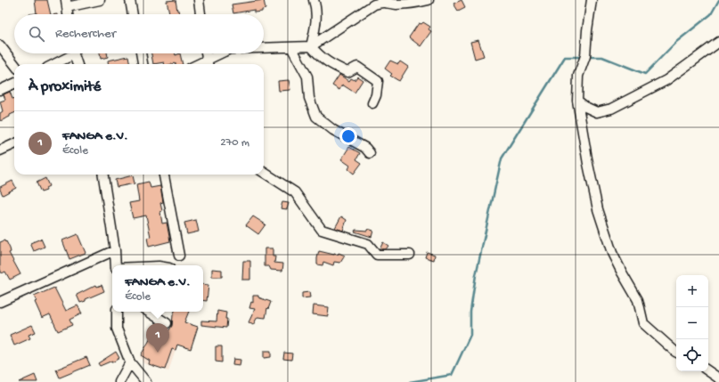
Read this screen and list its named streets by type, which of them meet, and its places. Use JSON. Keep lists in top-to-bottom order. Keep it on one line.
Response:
{"page":{"search":"Rechercher","heading":"À proximité","list":[{"mark":"1","name":"FANGA e.V.","note":"École","value":"270 m"}],"popup":["FANGA e.V.","École"],"map_buttons":["+","−"],"pins":"1"}}
